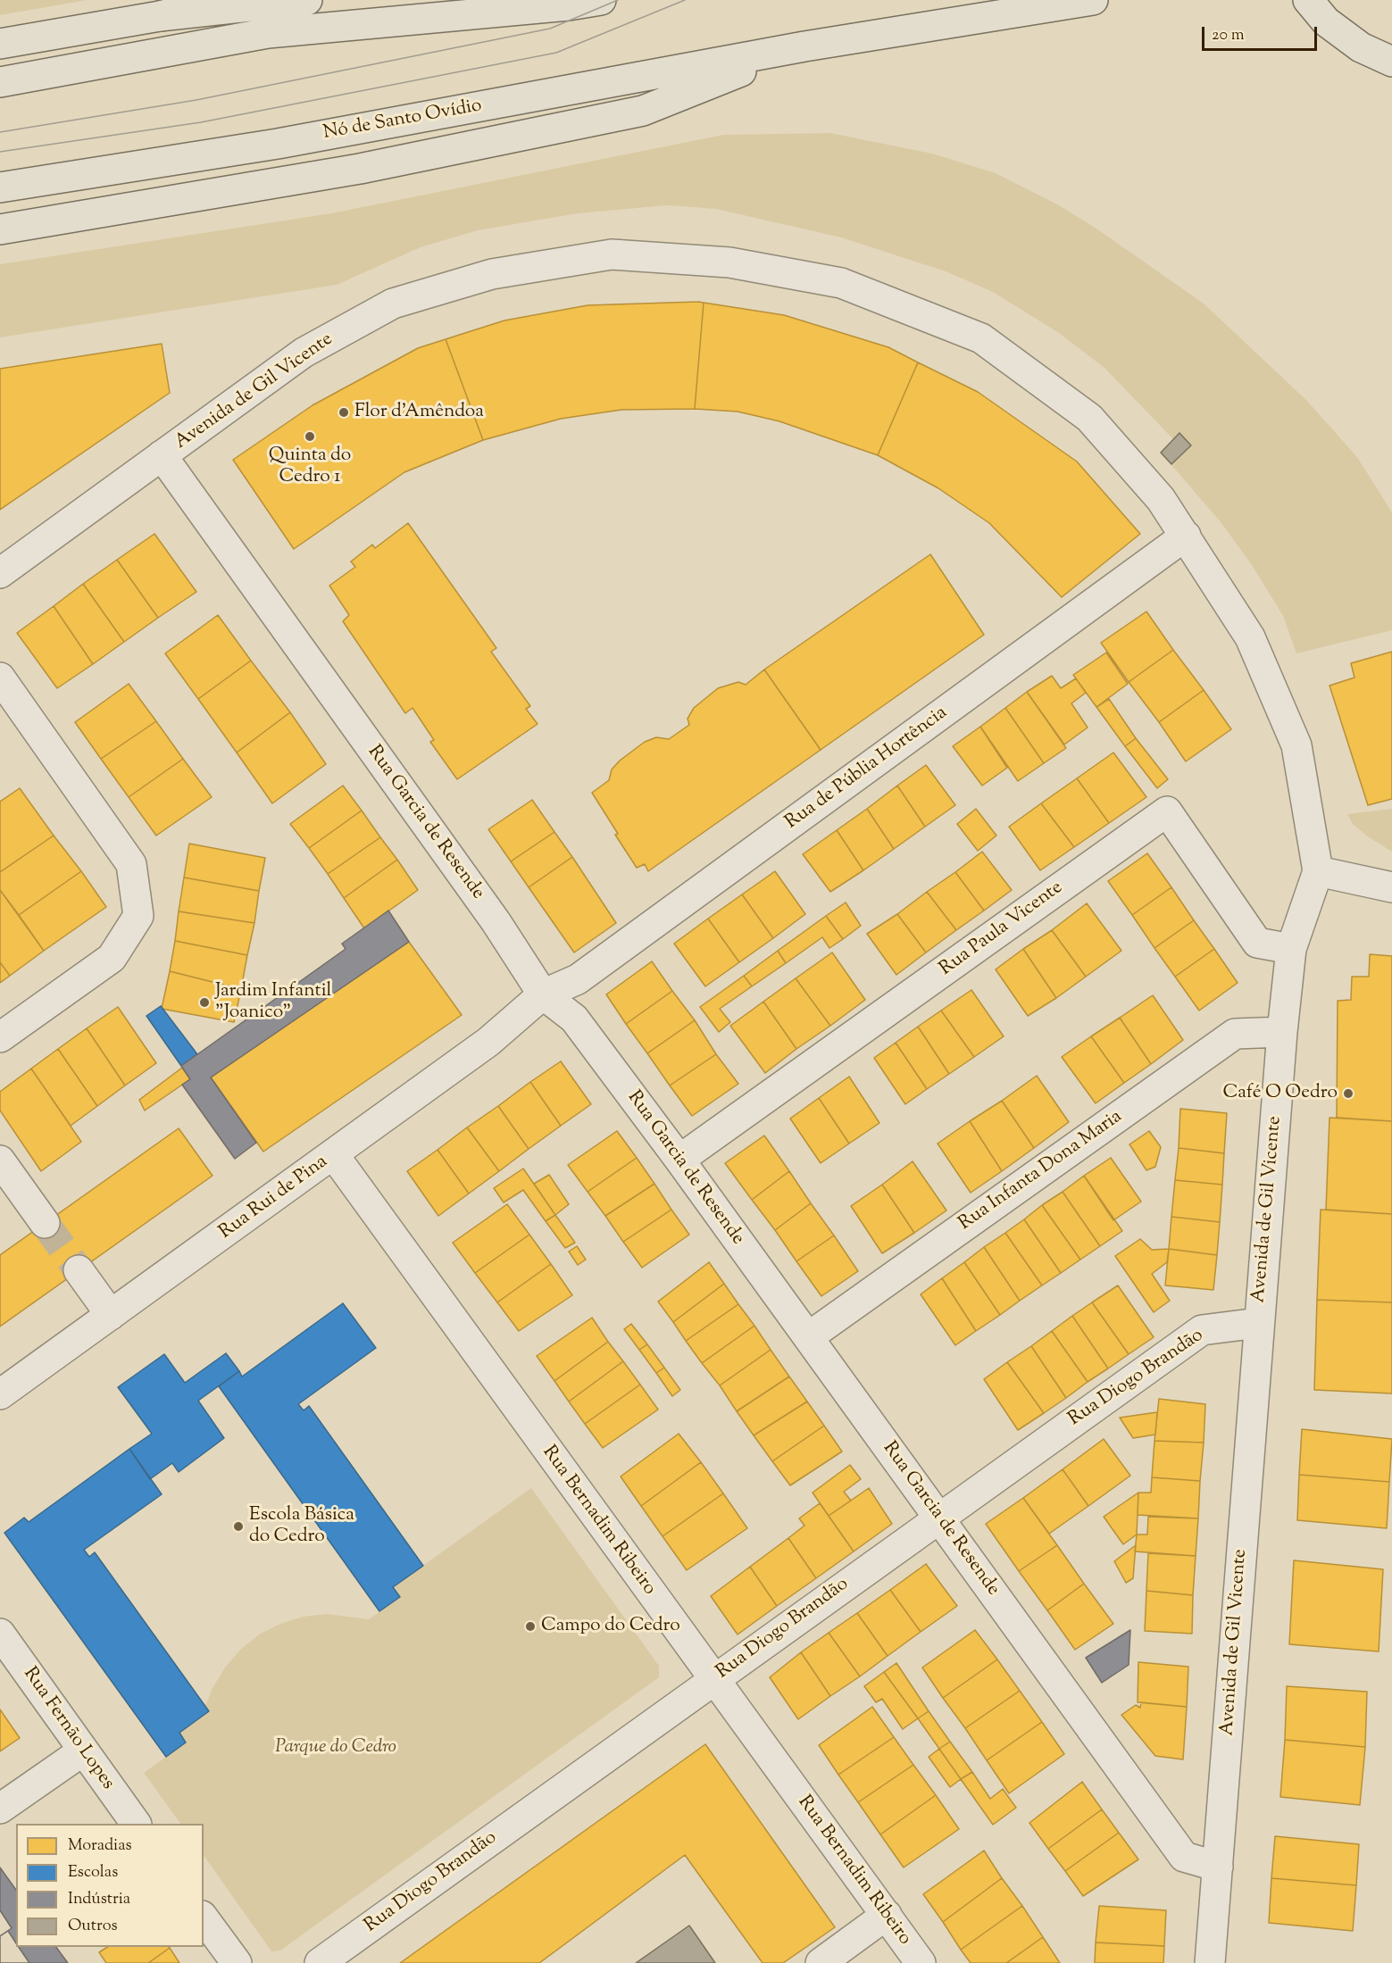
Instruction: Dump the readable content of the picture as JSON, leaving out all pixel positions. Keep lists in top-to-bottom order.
{
  "streets": {
    "main road": ["Nó de Santo Ovídio"],
    "street": [
      "Avenida de Gil Vicente",
      "Rua de Públia Hortência",
      "Rua Garcia de Resende",
      "Rua Paula Vicente",
      "Rua Infanta Dona Maria",
      "Rua Rui de Pina",
      "Rua Diogo Brandão",
      "Rua Bernadim Ribeiro",
      "Rua Fernão Lopes"
    ]
  },
  "crossings": [
    ["Avenida de Gil Vicente", "Rua de Públia Hortência"],
    ["Avenida de Gil Vicente", "Rua Garcia de Resende"],
    ["Avenida de Gil Vicente", "Rua Paula Vicente"],
    ["Avenida de Gil Vicente", "Rua Infanta Dona Maria"],
    ["Avenida de Gil Vicente", "Rua Diogo Brandão"],
    ["Rua de Públia Hortência", "Rua Garcia de Resende"],
    ["Rua de Públia Hortência", "Rua Rui de Pina"],
    ["Rua Garcia de Resende", "Rua Paula Vicente"],
    ["Rua Garcia de Resende", "Rua Infanta Dona Maria"],
    ["Rua Garcia de Resende", "Rua Rui de Pina"],
    ["Rua Garcia de Resende", "Rua Diogo Brandão"],
    ["Rua Rui de Pina", "Rua Bernadim Ribeiro"],
    ["Rua Diogo Brandão", "Rua Bernadim Ribeiro"]
  ],
  "parks": ["Parque do Cedro"],
  "places": [
    "Flor d'Amêndoa",
    "Quinta do Cedro 1",
    "Jardim Infantil \"Joanico\"",
    "Café O Oedro",
    "Escola Básica do Cedro",
    "Campo do Cedro"
  ],
  "legend": [
    "Moradias",
    "Escolas",
    "Indústria",
    "Outros"
  ],
  "scale_bar": "20 m"
}
